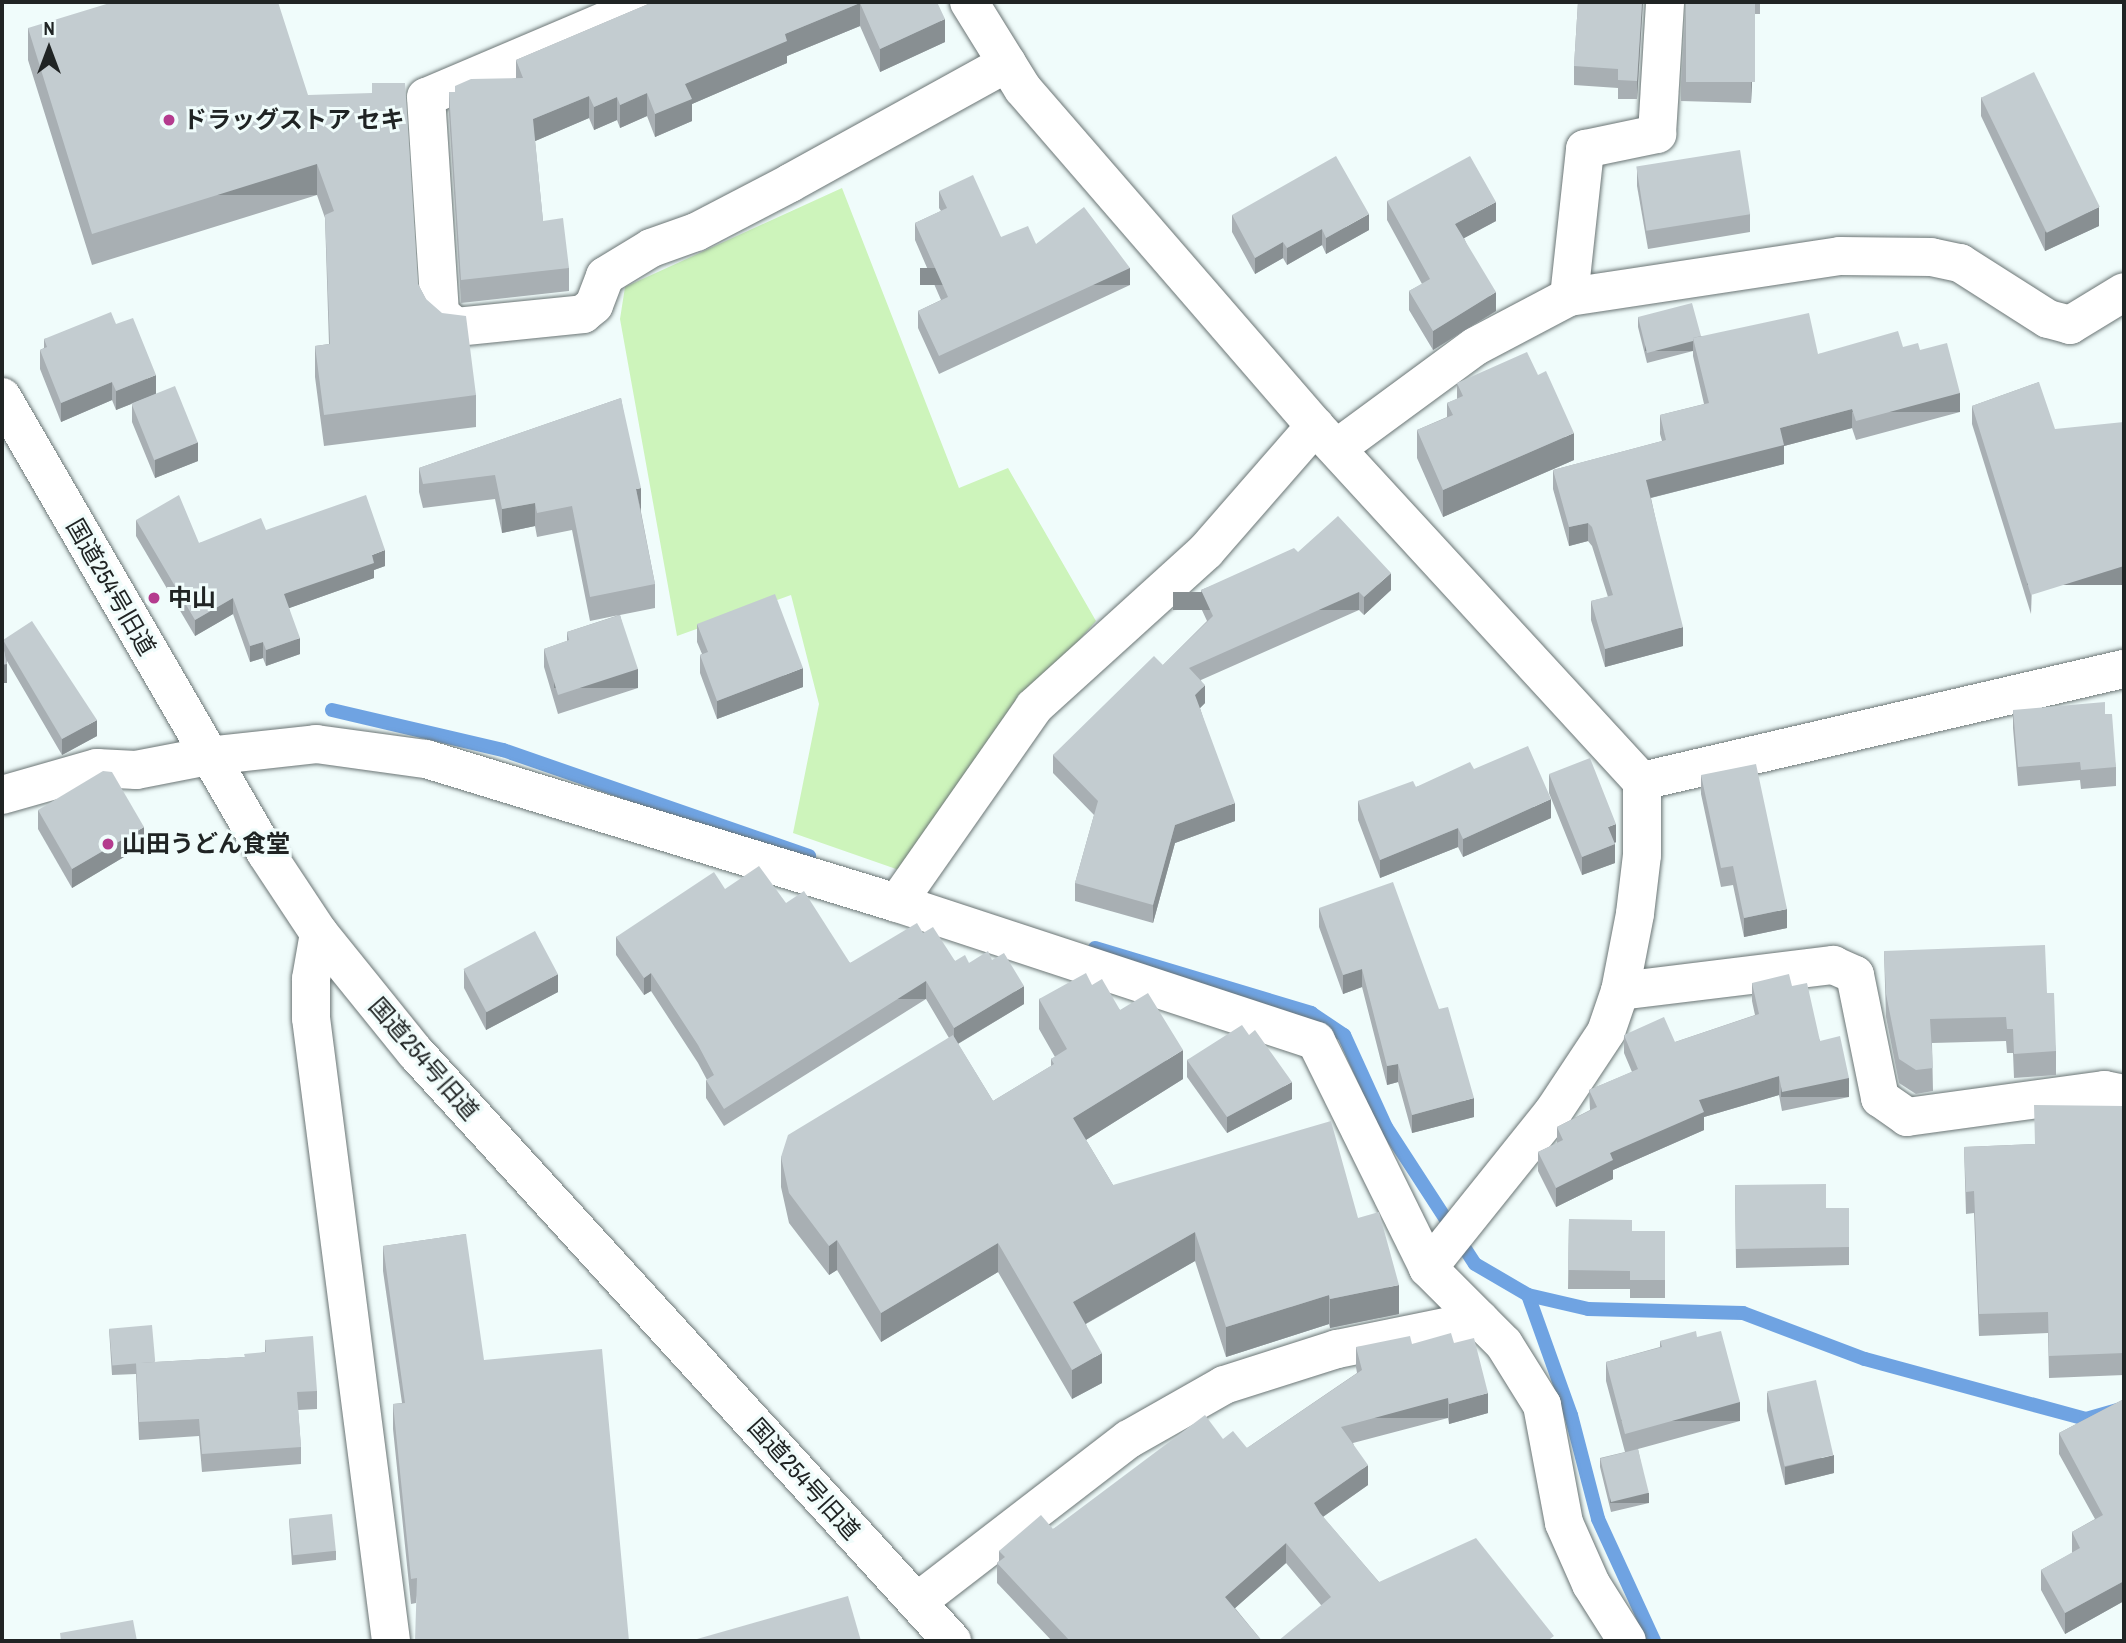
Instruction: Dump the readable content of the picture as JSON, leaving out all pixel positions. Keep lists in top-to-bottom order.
{
  "streets": {
    "street": ["国道254号旧道"]
  },
  "places": ["ドラッグストア セキ", "中山", "山田うどん食堂"],
  "north": "top"
}
